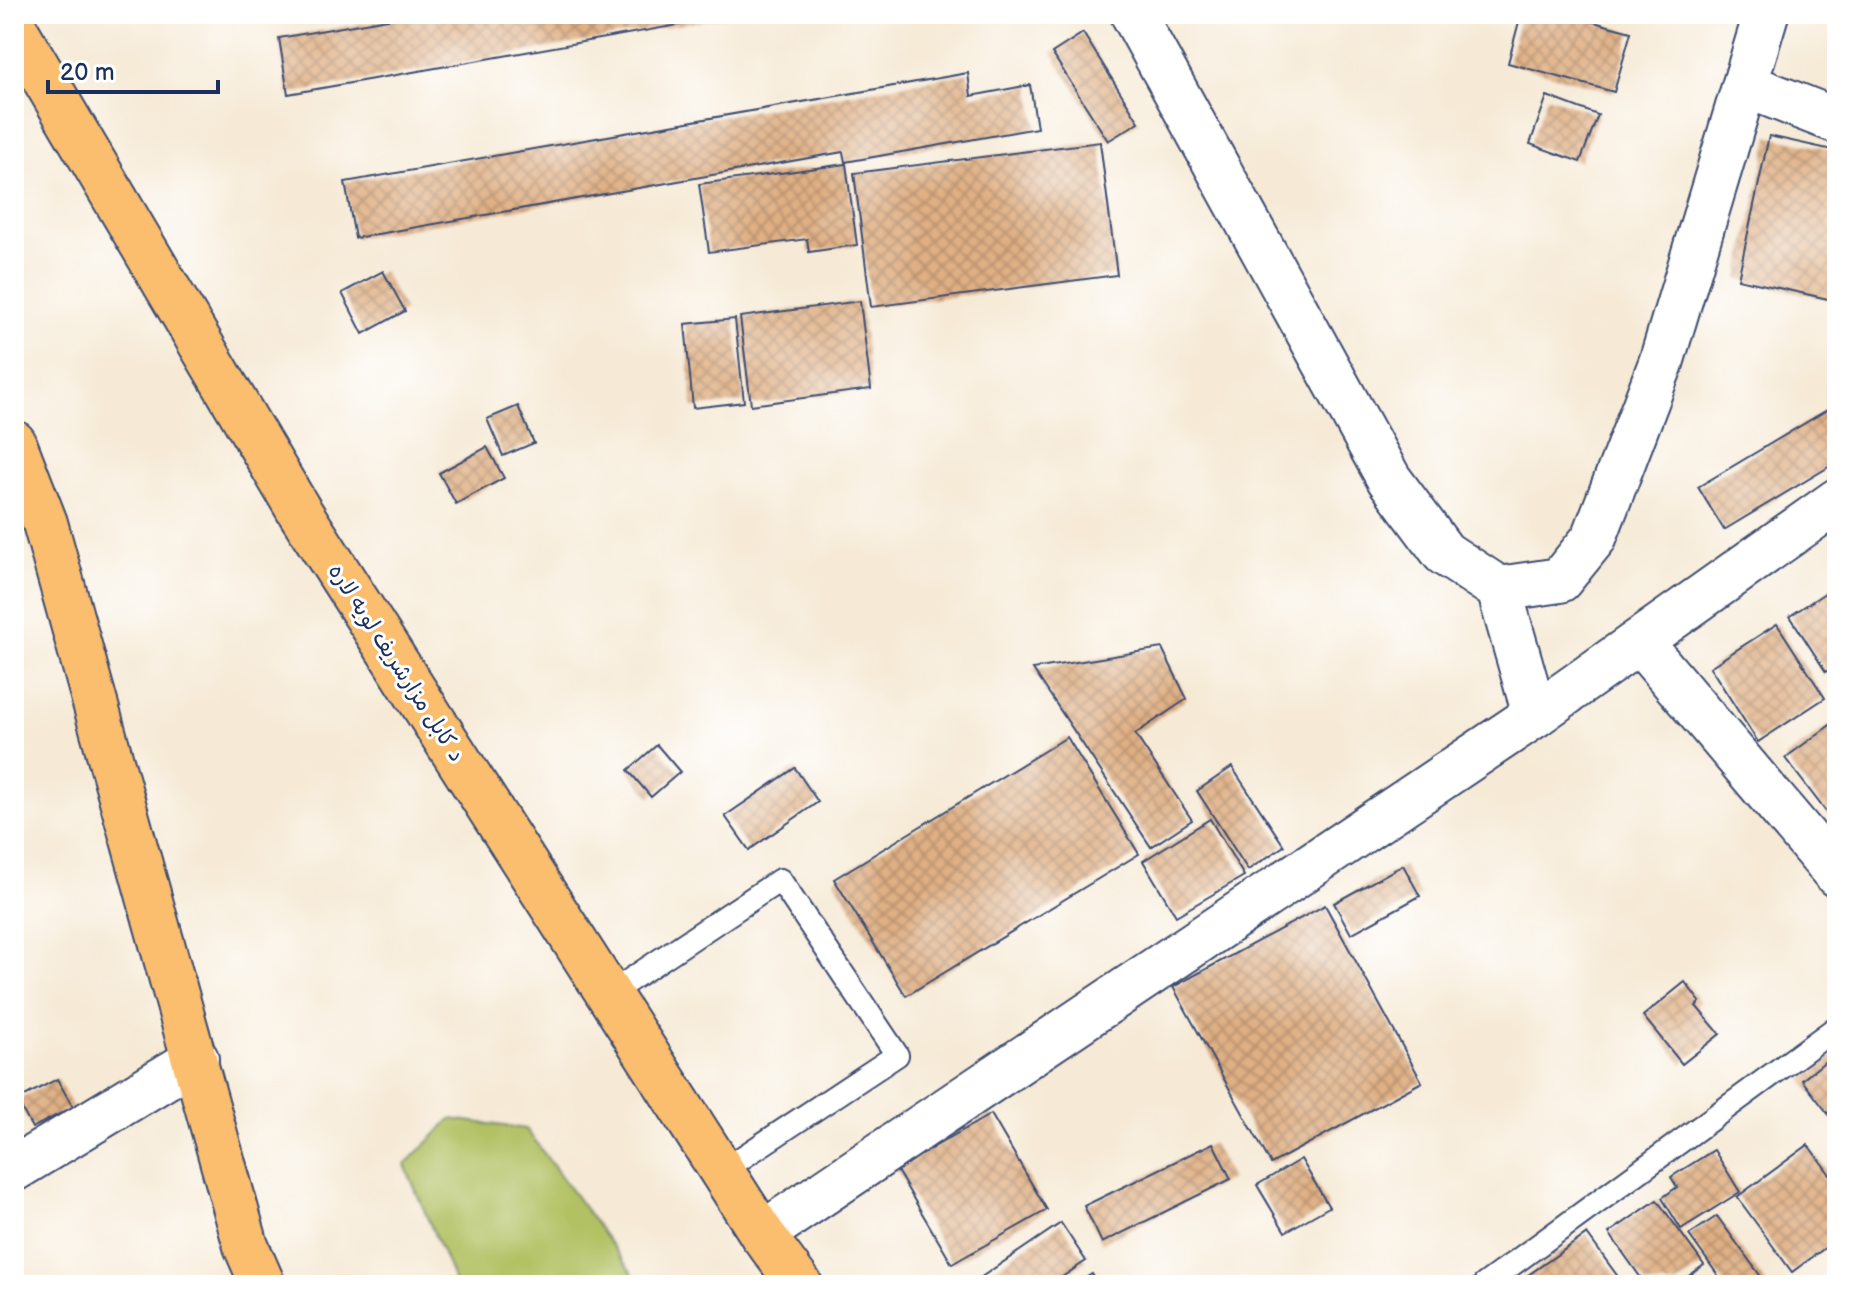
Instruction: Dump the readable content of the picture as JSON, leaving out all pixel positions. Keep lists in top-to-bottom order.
{
  "streets": {
    "highway": ["د کابل مزارشریف لویه لاره"]
  },
  "scale_bar": "20 m"
}
